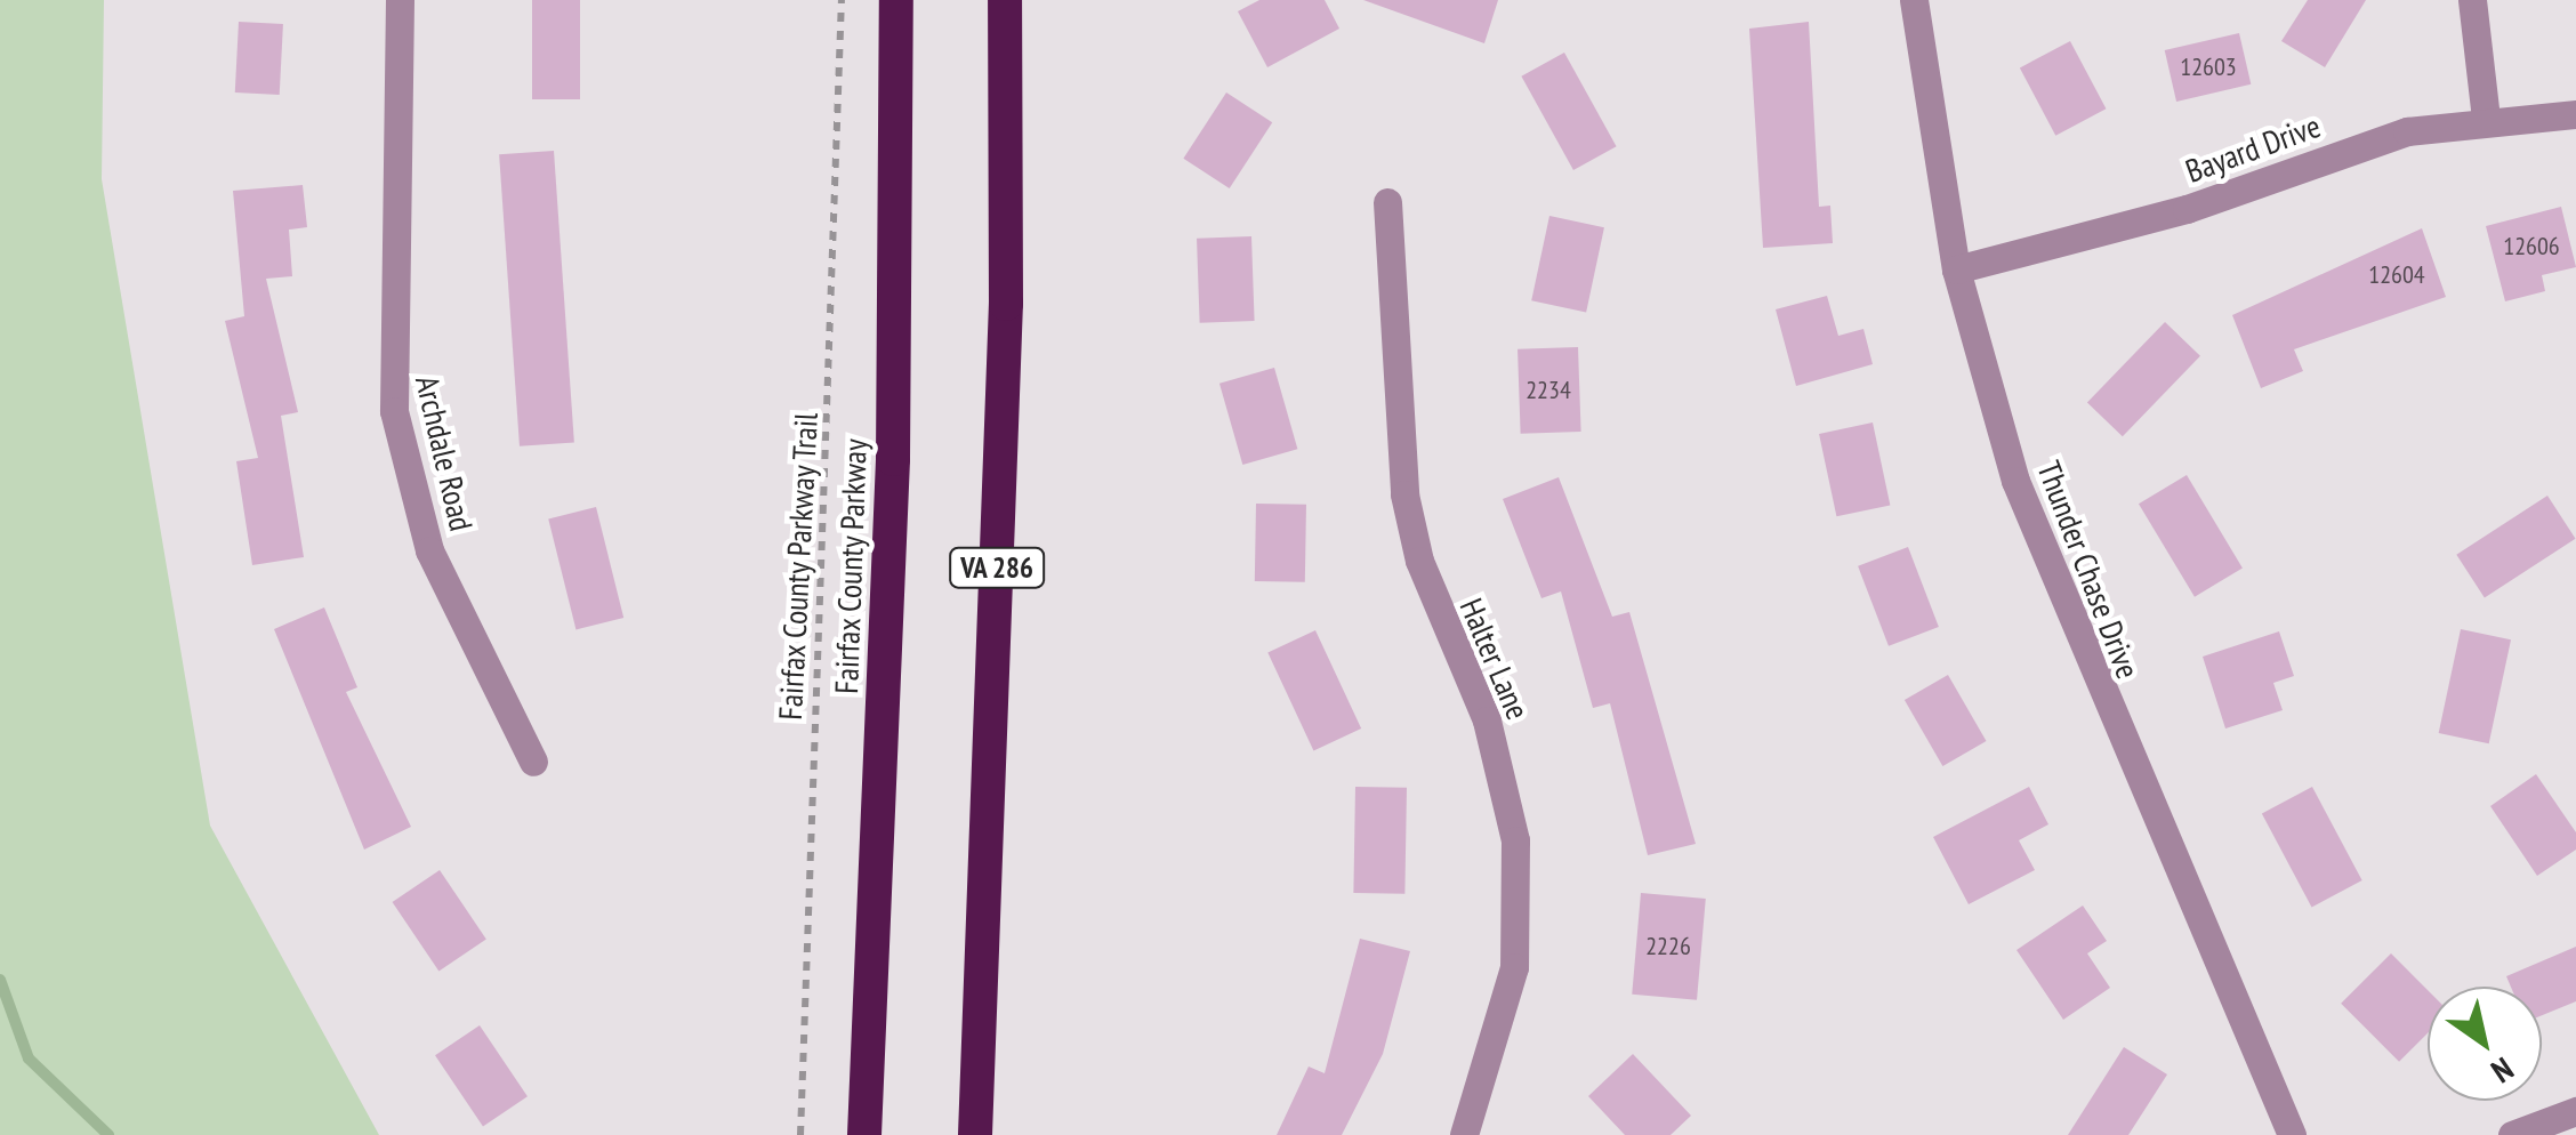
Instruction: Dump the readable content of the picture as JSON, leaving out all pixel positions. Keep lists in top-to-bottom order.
{
  "streets": {
    "highway": ["Fairfax County Parkway", "VA 286"],
    "street": [
      "Bayard Drive",
      "Archdale Road",
      "Thunder Chase Drive",
      "Halter Lane"
    ],
    "path": ["Fairfax County Parkway Trail"]
  },
  "crossings": [
    ["Bayard Drive", "Thunder Chase Drive"]
  ],
  "house_numbers": [
    "12603",
    "12606",
    "12604",
    "2234",
    "2226"
  ],
  "north": "bottom right"
}
